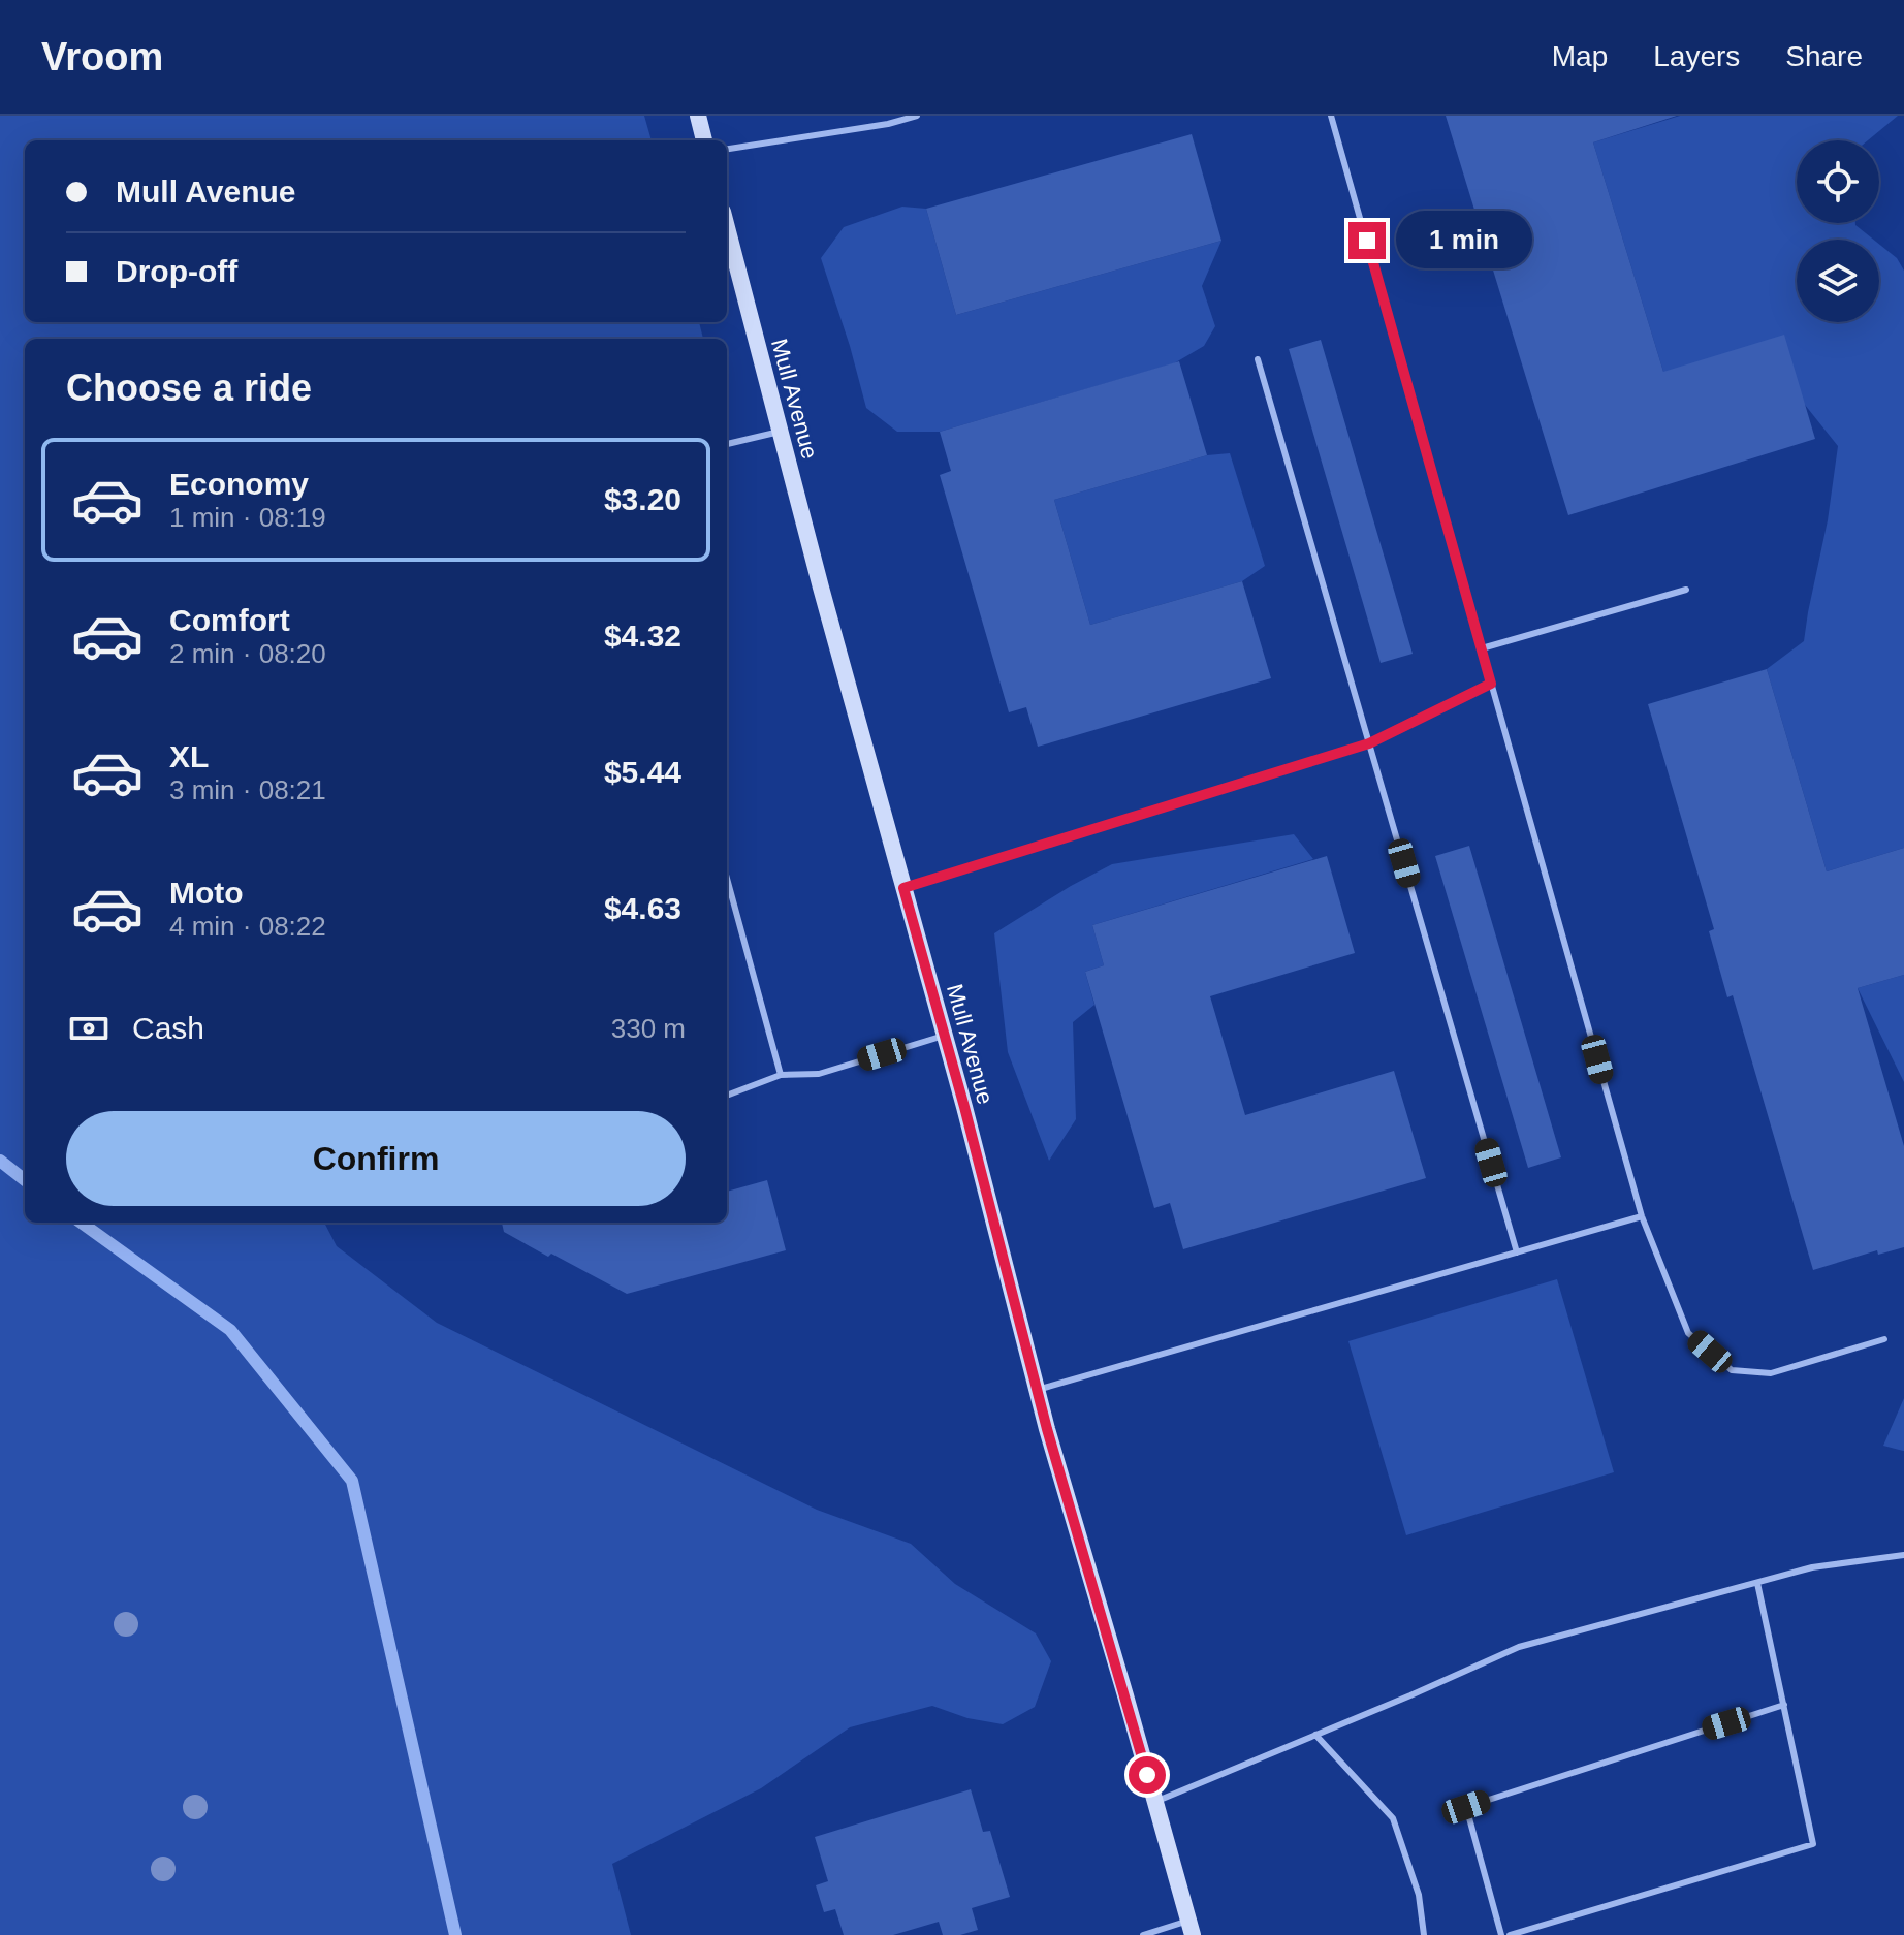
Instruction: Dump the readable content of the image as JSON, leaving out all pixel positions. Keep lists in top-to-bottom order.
{
  "streets": {
    "street": ["Mull Avenue"]
  },
  "page": {
    "header": "Vroom",
    "nav": ["Map", "Layers", "Share"],
    "banner": ["Mull Avenue", "Drop-off"],
    "bubble": "1 min",
    "heading": "Choose a ride",
    "list": [
      {
        "name": "Economy",
        "note": "1 min · 08:19",
        "value": "$3.20"
      },
      {
        "name": "Comfort",
        "note": "2 min · 08:20",
        "value": "$4.32"
      },
      {
        "name": "XL",
        "note": "3 min · 08:21",
        "value": "$5.44"
      },
      {
        "name": "Moto",
        "note": "4 min · 08:22",
        "value": "$4.63"
      }
    ],
    "pay": ["Cash", "330 m"],
    "buttons": "Confirm"
  }
}
